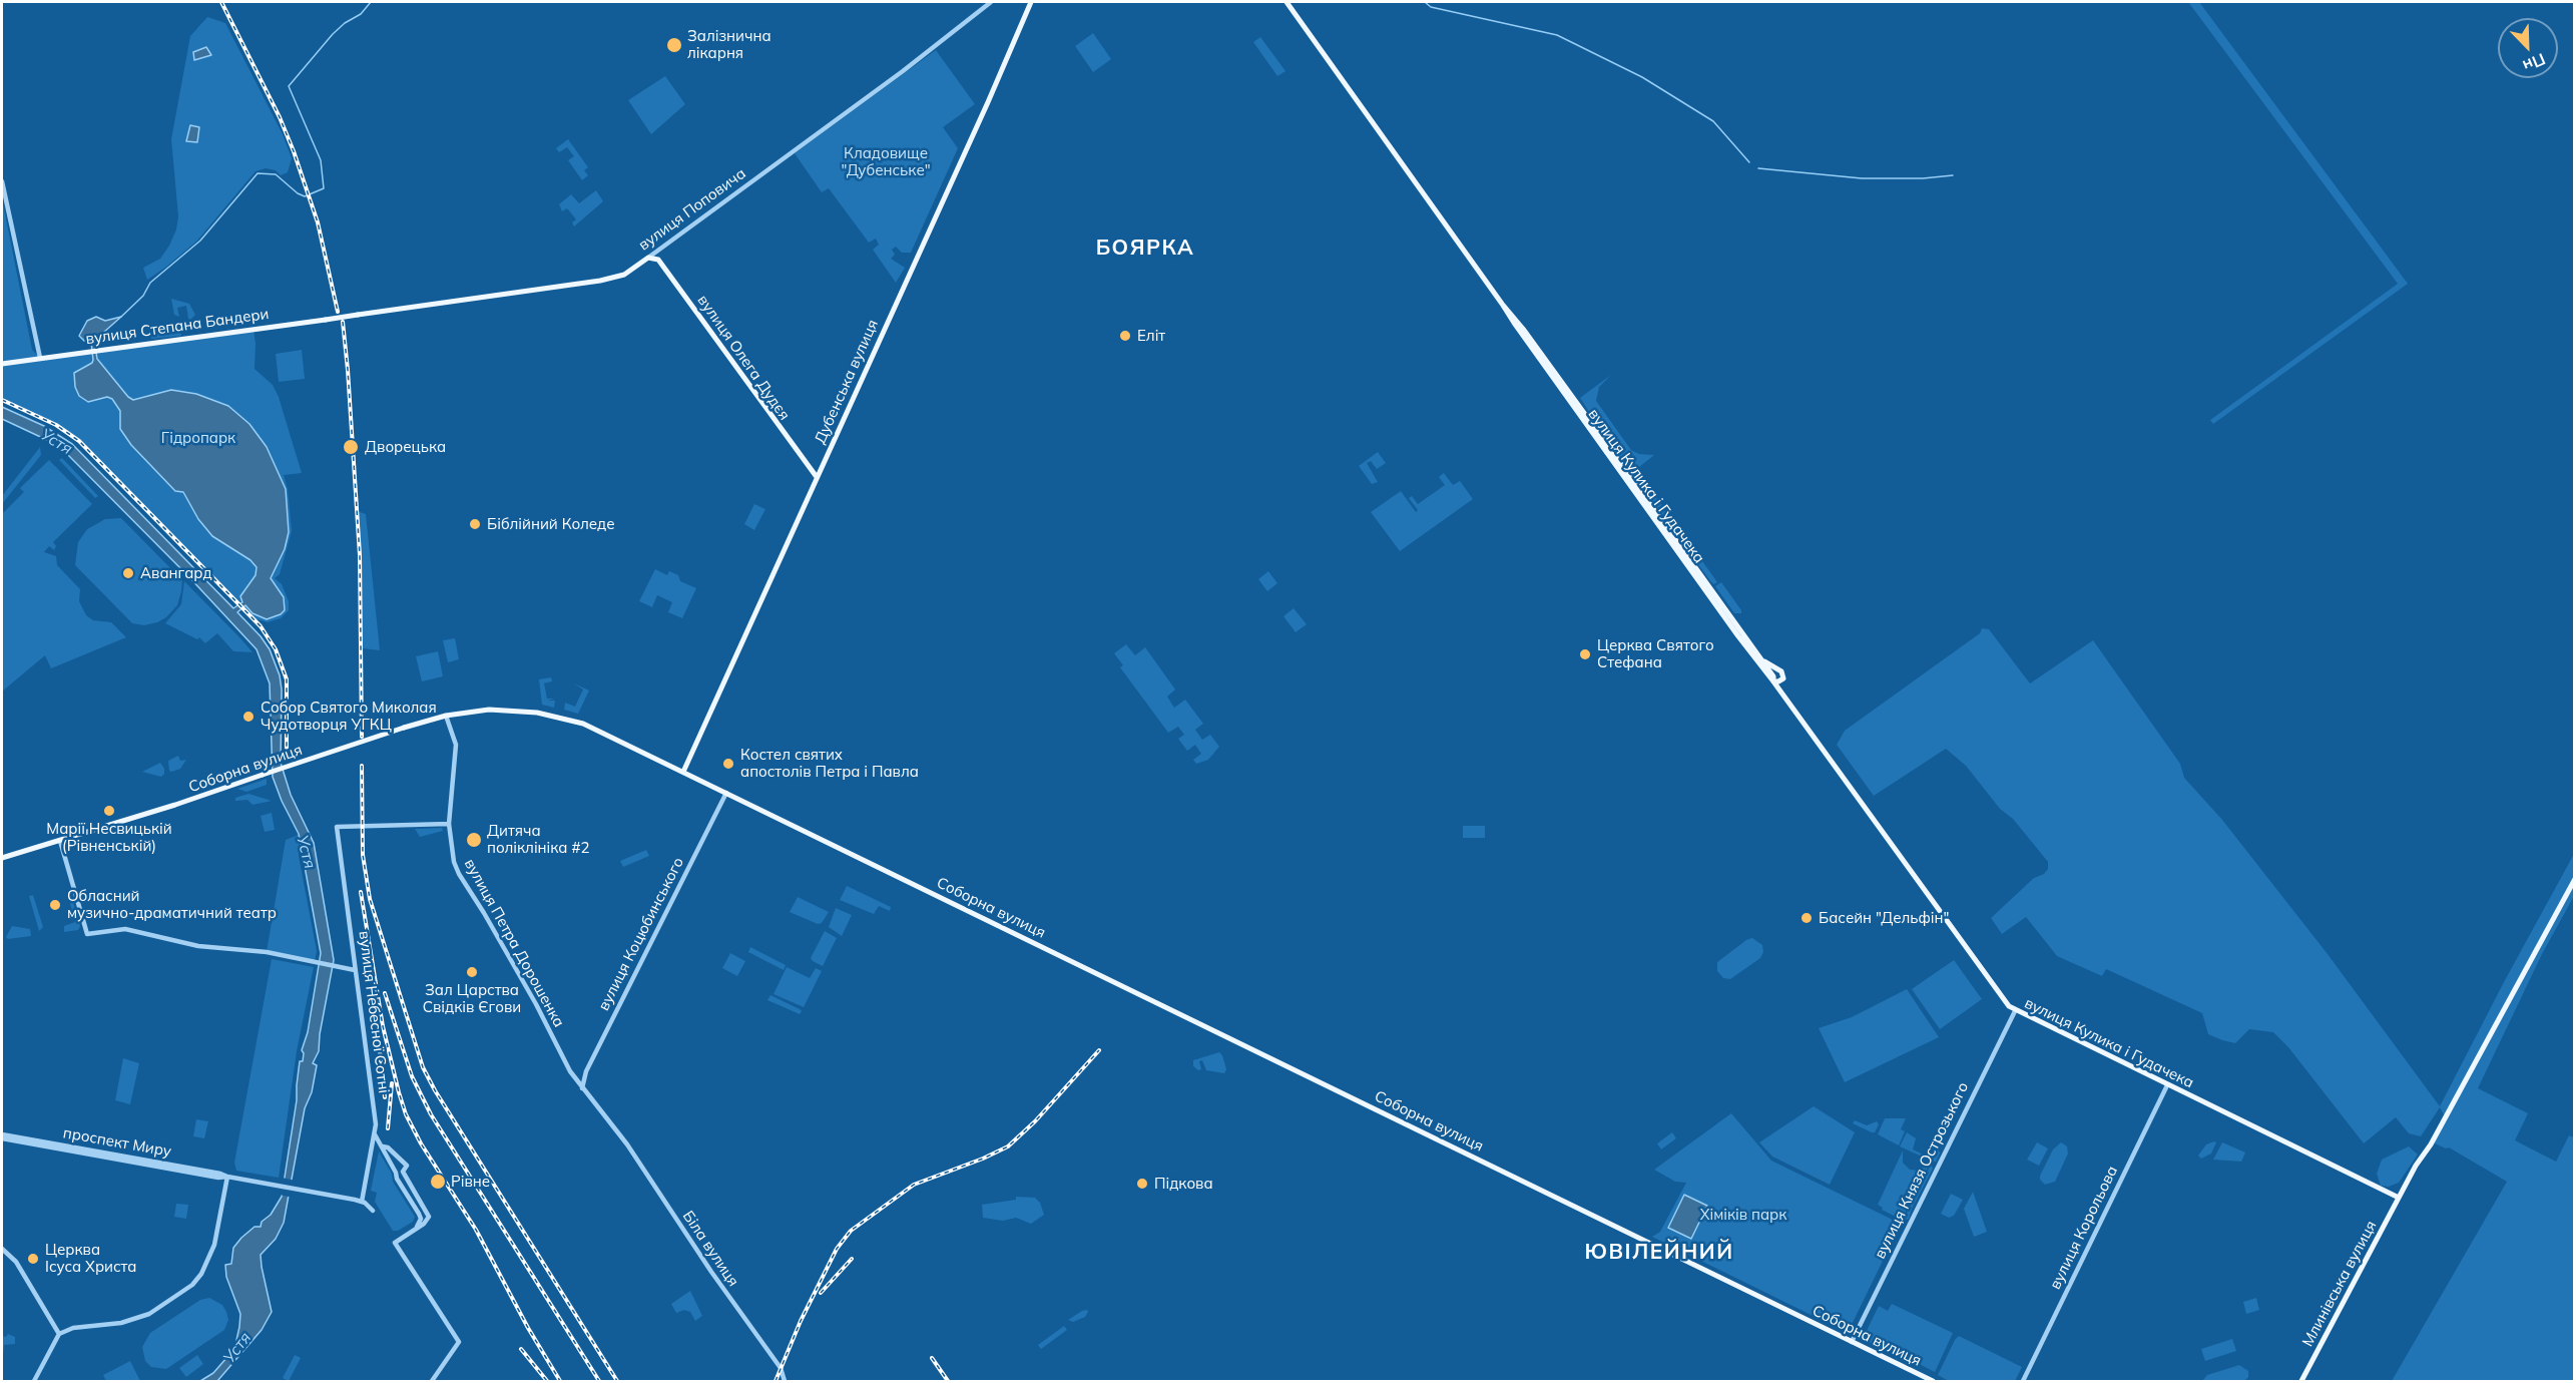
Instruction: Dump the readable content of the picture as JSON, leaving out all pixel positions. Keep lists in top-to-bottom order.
{
  "streets": {
    "main road": [
      "вулиця Поповича",
      "вулиця Степана Бандери",
      "вулиця Олега Дудєя",
      "Дубенська вулиця",
      "вулиця Кулика і Гудачека",
      "Соборна вулиця",
      "Млинівська вулиця"
    ],
    "street": [
      "вулиця Коцюбинського",
      "вулиця Петра Дорошенка",
      "вулиця Небесної Сотні",
      "проспект Миру",
      "вулиця Князя Острозького",
      "вулиця Корольова",
      "Біла вулиця"
    ]
  },
  "crossings": [
    ["вулиця Поповича", "вулиця Степана Бандери"],
    ["вулиця Поповича", "вулиця Олега Дудєя"],
    ["вулиця Олега Дудєя", "Дубенська вулиця"],
    ["Дубенська вулиця", "Соборна вулиця"],
    ["вулиця Кулика і Гудачека", "вулиця Князя Острозького"],
    ["вулиця Кулика і Гудачека", "вулиця Корольова"],
    ["вулиця Кулика і Гудачека", "Млинівська вулиця"],
    ["Соборна вулиця", "вулиця Коцюбинського"],
    ["Соборна вулиця", "вулиця Петра Дорошенка"],
    ["Соборна вулиця", "вулиця Князя Острозького"],
    ["вулиця Коцюбинського", "вулиця Петра Дорошенка"],
    ["вулиця Петра Дорошенка", "вулиця Небесної Сотні"],
    ["вулиця Петра Дорошенка", "Біла вулиця"],
    ["вулиця Небесної Сотні", "проспект Миру"]
  ],
  "districts": ["БОЯРКА", "ЮВІЛЕЙНИЙ"],
  "water": ["Устя"],
  "parks": ["Кладовище \"Дубенське\"", "Гідропарк", "Хіміків парк"],
  "places": [
    "Залізнична лікарня",
    "Еліт",
    "Дворецька",
    "Біблійний Коледе",
    "Авангард",
    "Церква Святого Стефана",
    "Собор Святого Миколая Чудотворця УГКЦ",
    "Костел святих апостолів Петра і Павла",
    "Марії Несвицькій (Рівненській)",
    "Дитяча поліклініка #2",
    "Обласний музично-драматичний театр",
    "Басейн \"Дельфін\"",
    "Зал Царства Свідків Єгови",
    "Рівне",
    "Підкова",
    "Церква Ісуса Христа"
  ],
  "north": "bottom right"
}
